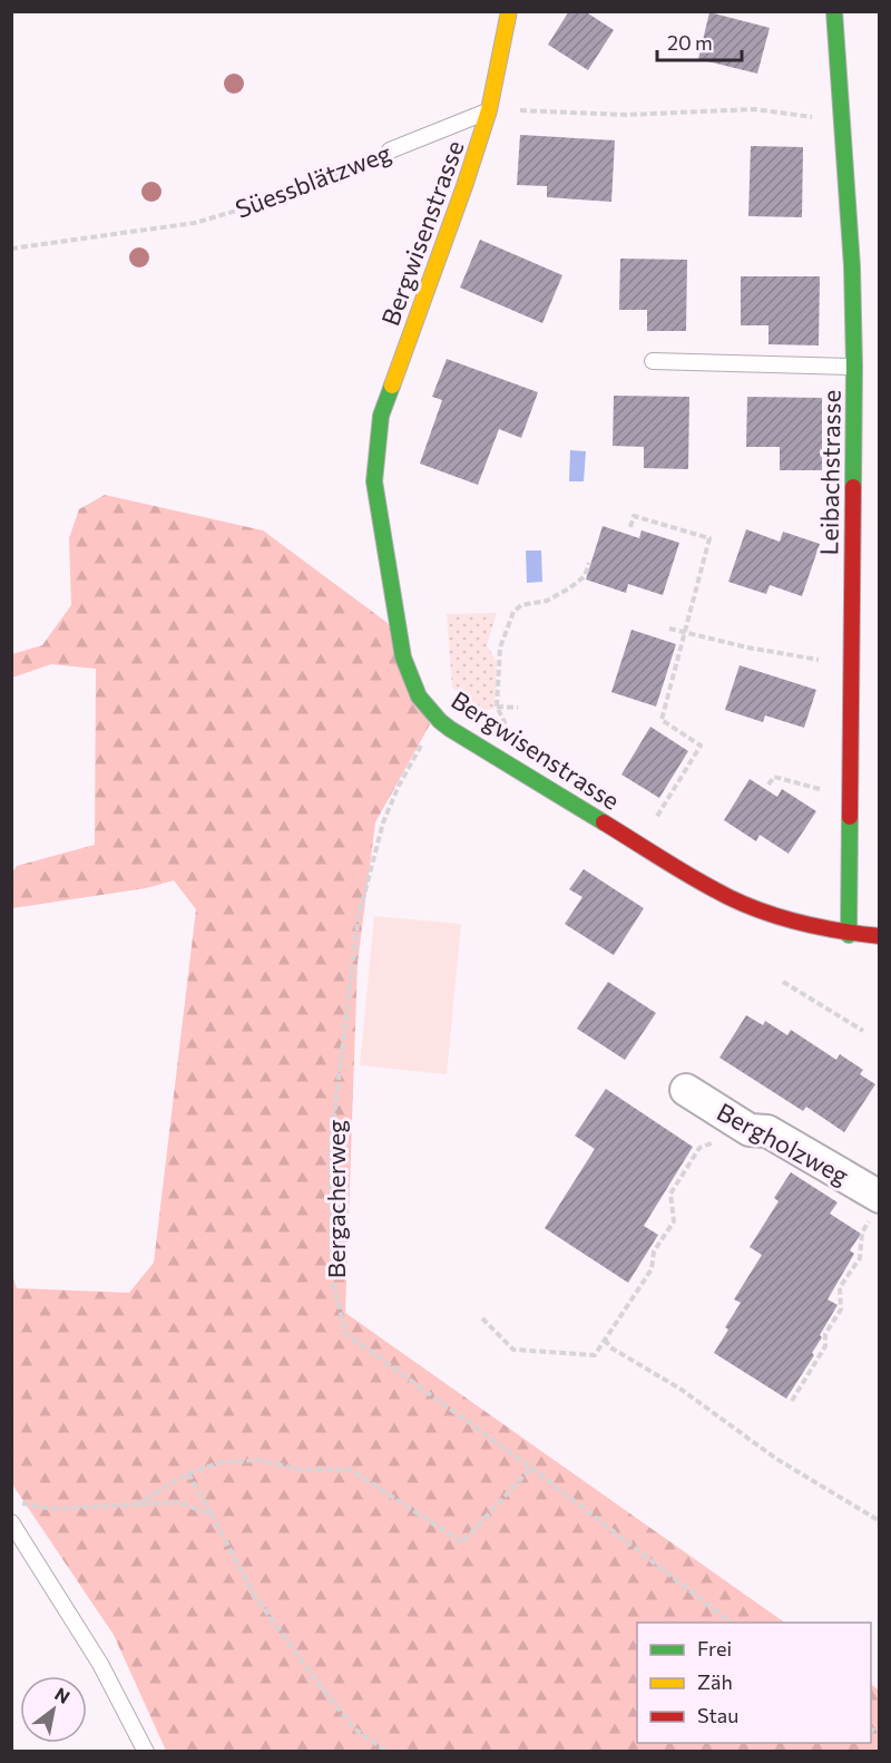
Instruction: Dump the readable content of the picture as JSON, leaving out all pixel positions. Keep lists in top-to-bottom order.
{
  "streets": {
    "street": ["Bergwisenstrasse", "Leibachstrasse", "Bergholzweg"],
    "lane": ["Süessblätzweg"],
    "path": ["Bergacherweg"]
  },
  "crossings": [
    ["Süessblätzweg", "Bergwisenstrasse"],
    ["Bergwisenstrasse", "Leibachstrasse"],
    ["Bergwisenstrasse", "Bergacherweg"]
  ],
  "legend": ["Frei", "Zäh", "Stau"],
  "scale_bar": "20 m",
  "north": "top right"
}
